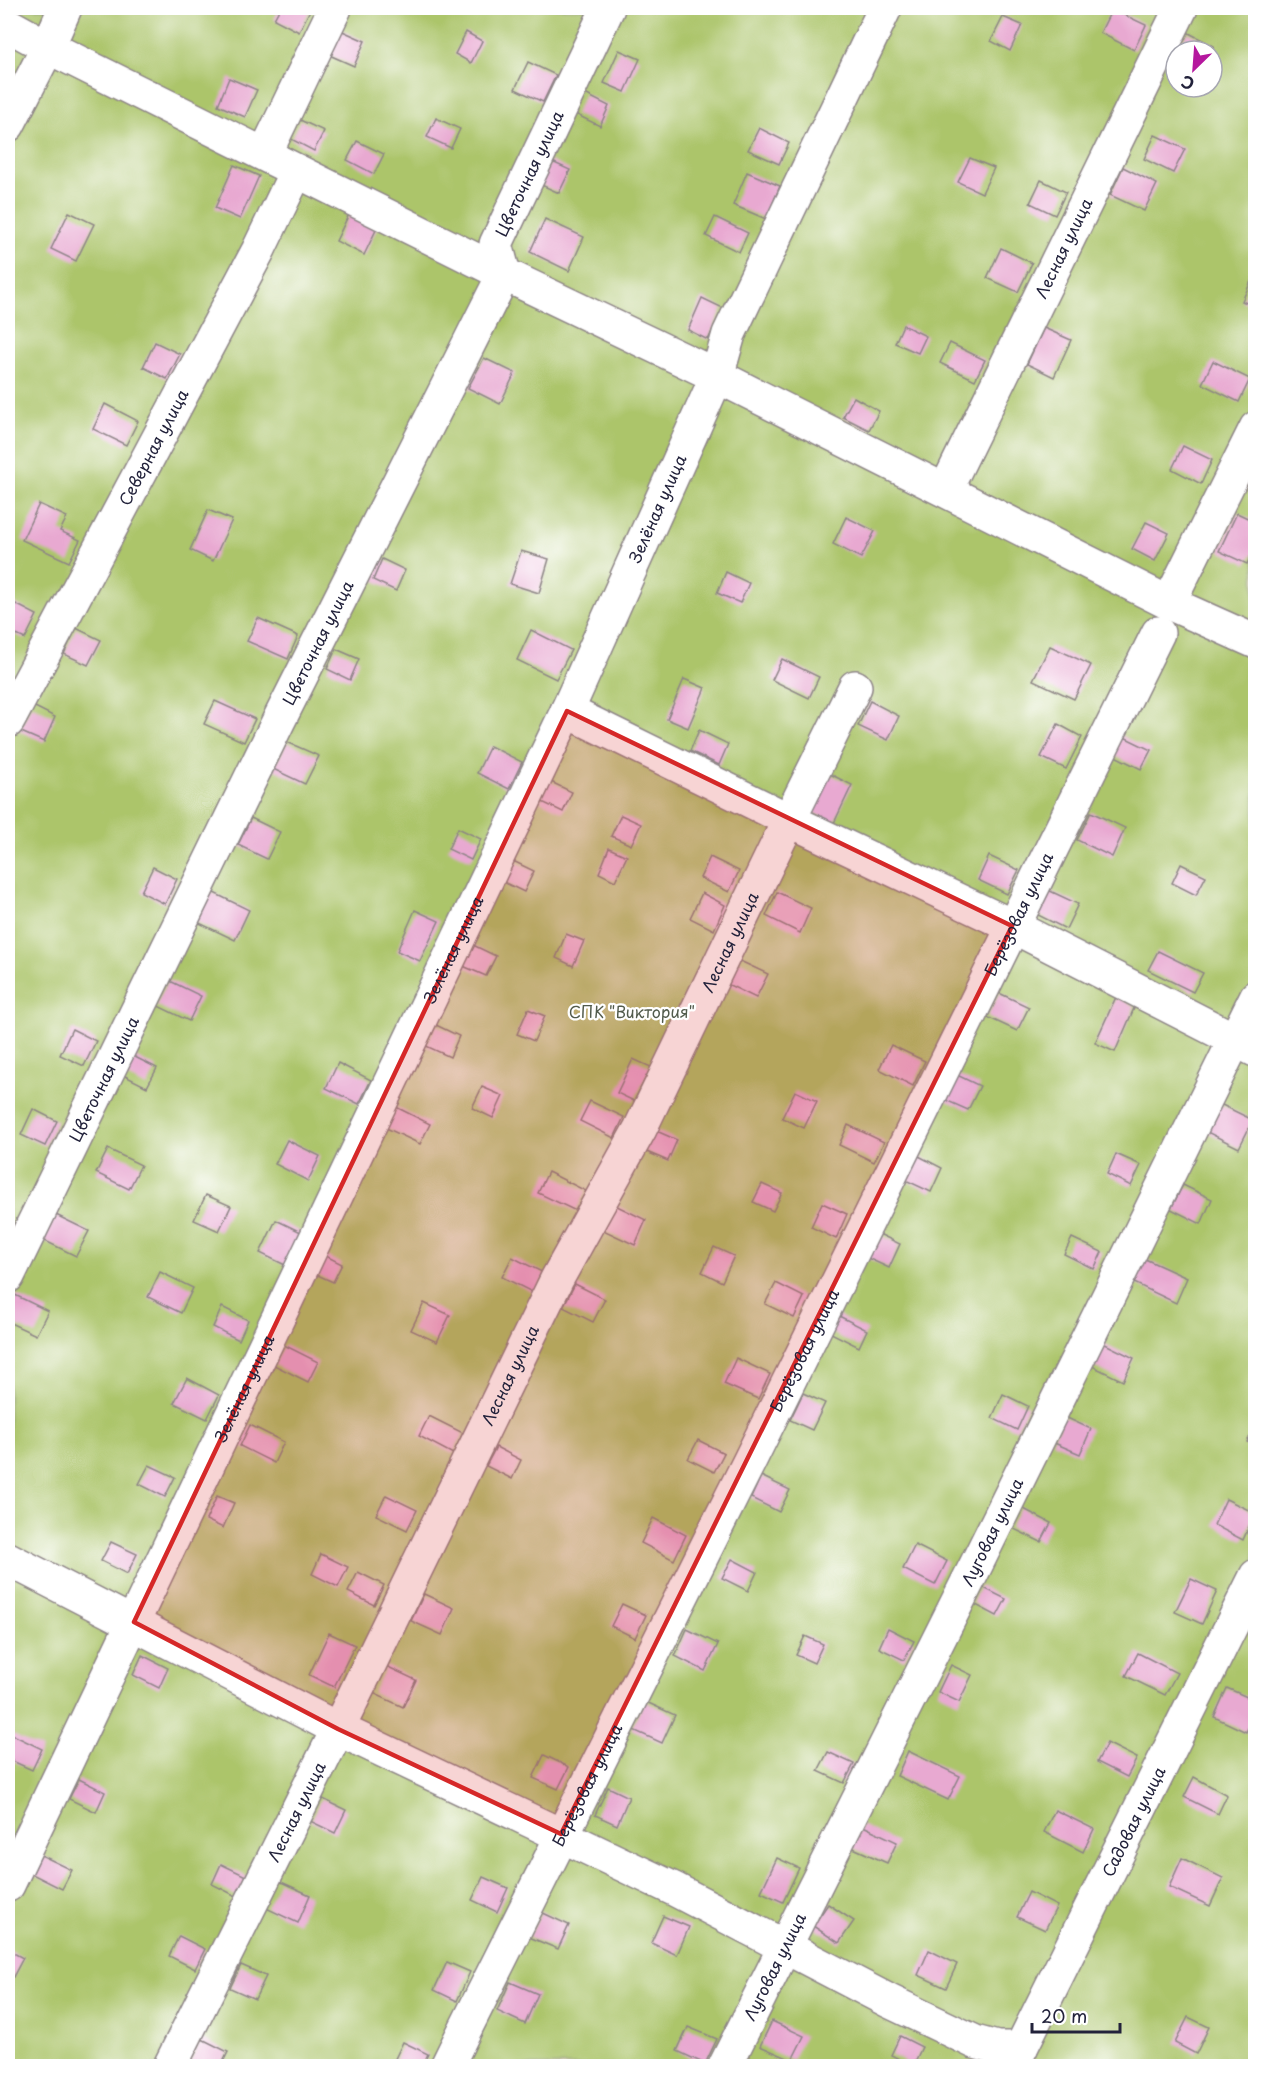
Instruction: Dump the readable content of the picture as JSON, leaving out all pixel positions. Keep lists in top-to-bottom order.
{
  "streets": {
    "street": [
      "Цветочная улица",
      "Лесная улица",
      "Северная улица",
      "Зелёная улица",
      "Берёзовая улица",
      "Луговая улица",
      "Садовая улица"
    ]
  },
  "parks": ["СПК \"Виктория\""],
  "scale_bar": "20 m",
  "north": "bottom left"
}
